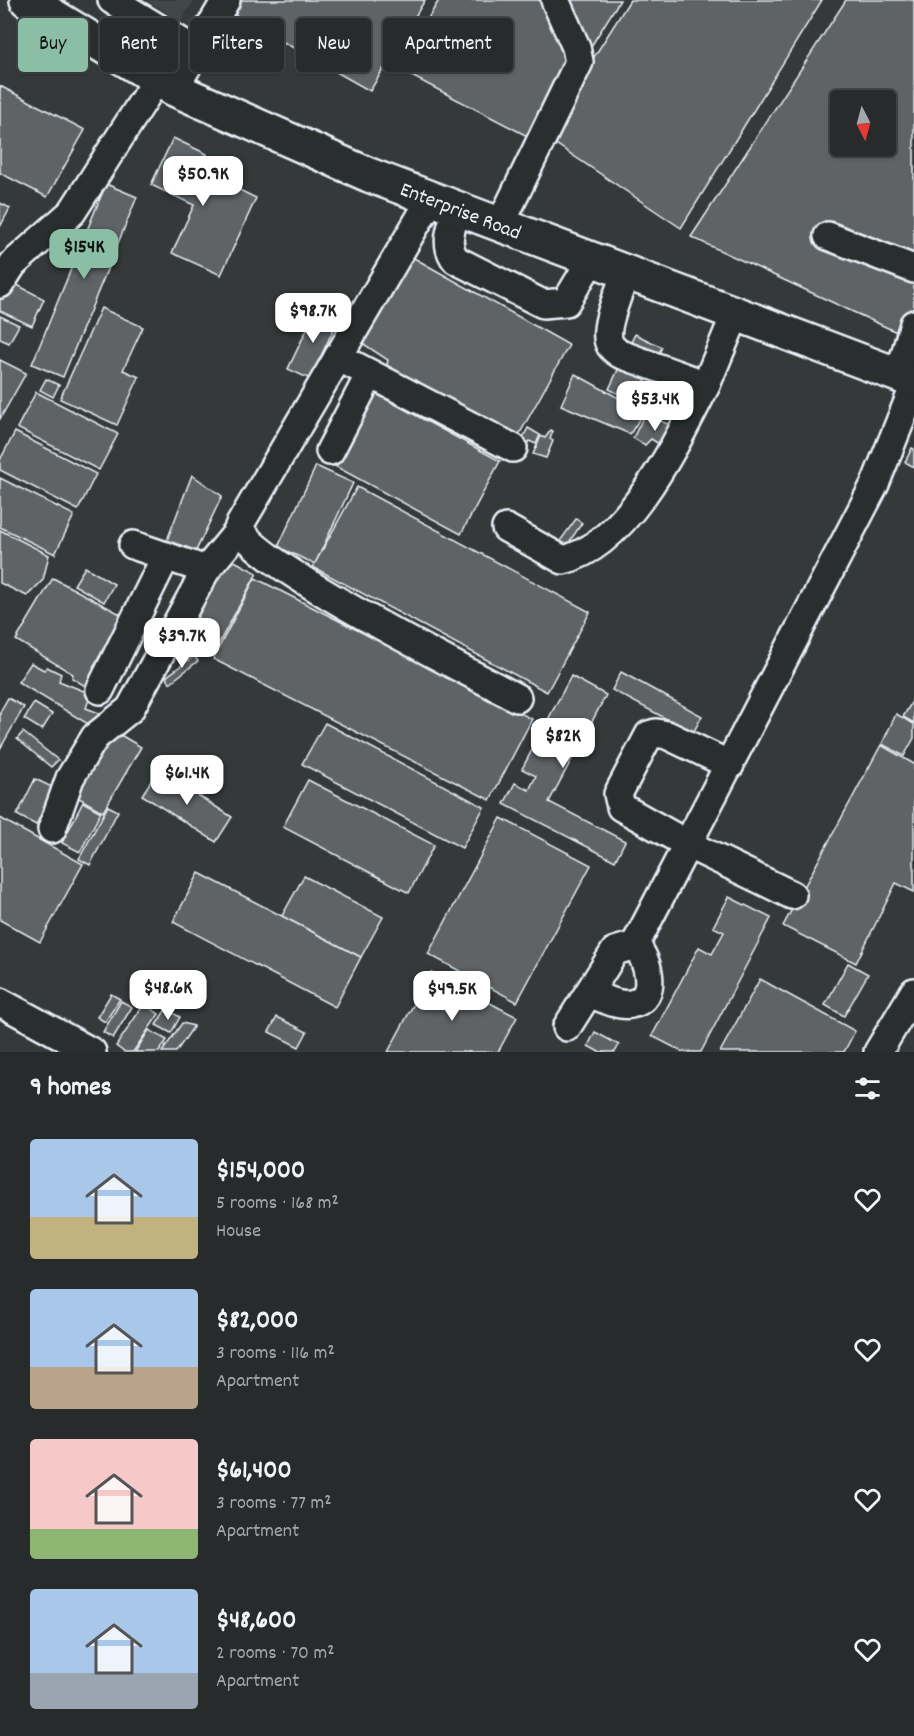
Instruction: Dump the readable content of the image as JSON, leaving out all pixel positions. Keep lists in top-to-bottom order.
{
  "streets": {
    "main road": ["Enterprise Road"]
  },
  "north": "bottom",
  "page": {
    "chip": [
      "Buy",
      "Rent",
      "Filters",
      "New",
      "Apartment"
    ],
    "price": [
      "$50.9K",
      "$154K",
      "$98.7K",
      "$53.4K",
      "$39.7K",
      "$82K",
      "$61.4K",
      "$48.6K",
      "$49.5K"
    ],
    "heading": "9 homes",
    "list": [
      {
        "name": "$154,000",
        "note": "5 rooms · 168 m² · House"
      },
      {
        "name": "$82,000",
        "note": "3 rooms · 116 m² · Apartment"
      },
      {
        "name": "$61,400",
        "note": "3 rooms · 77 m² · Apartment"
      },
      {
        "name": "$48,600",
        "note": "2 rooms · 70 m² · Apartment"
      }
    ]
  }
}
